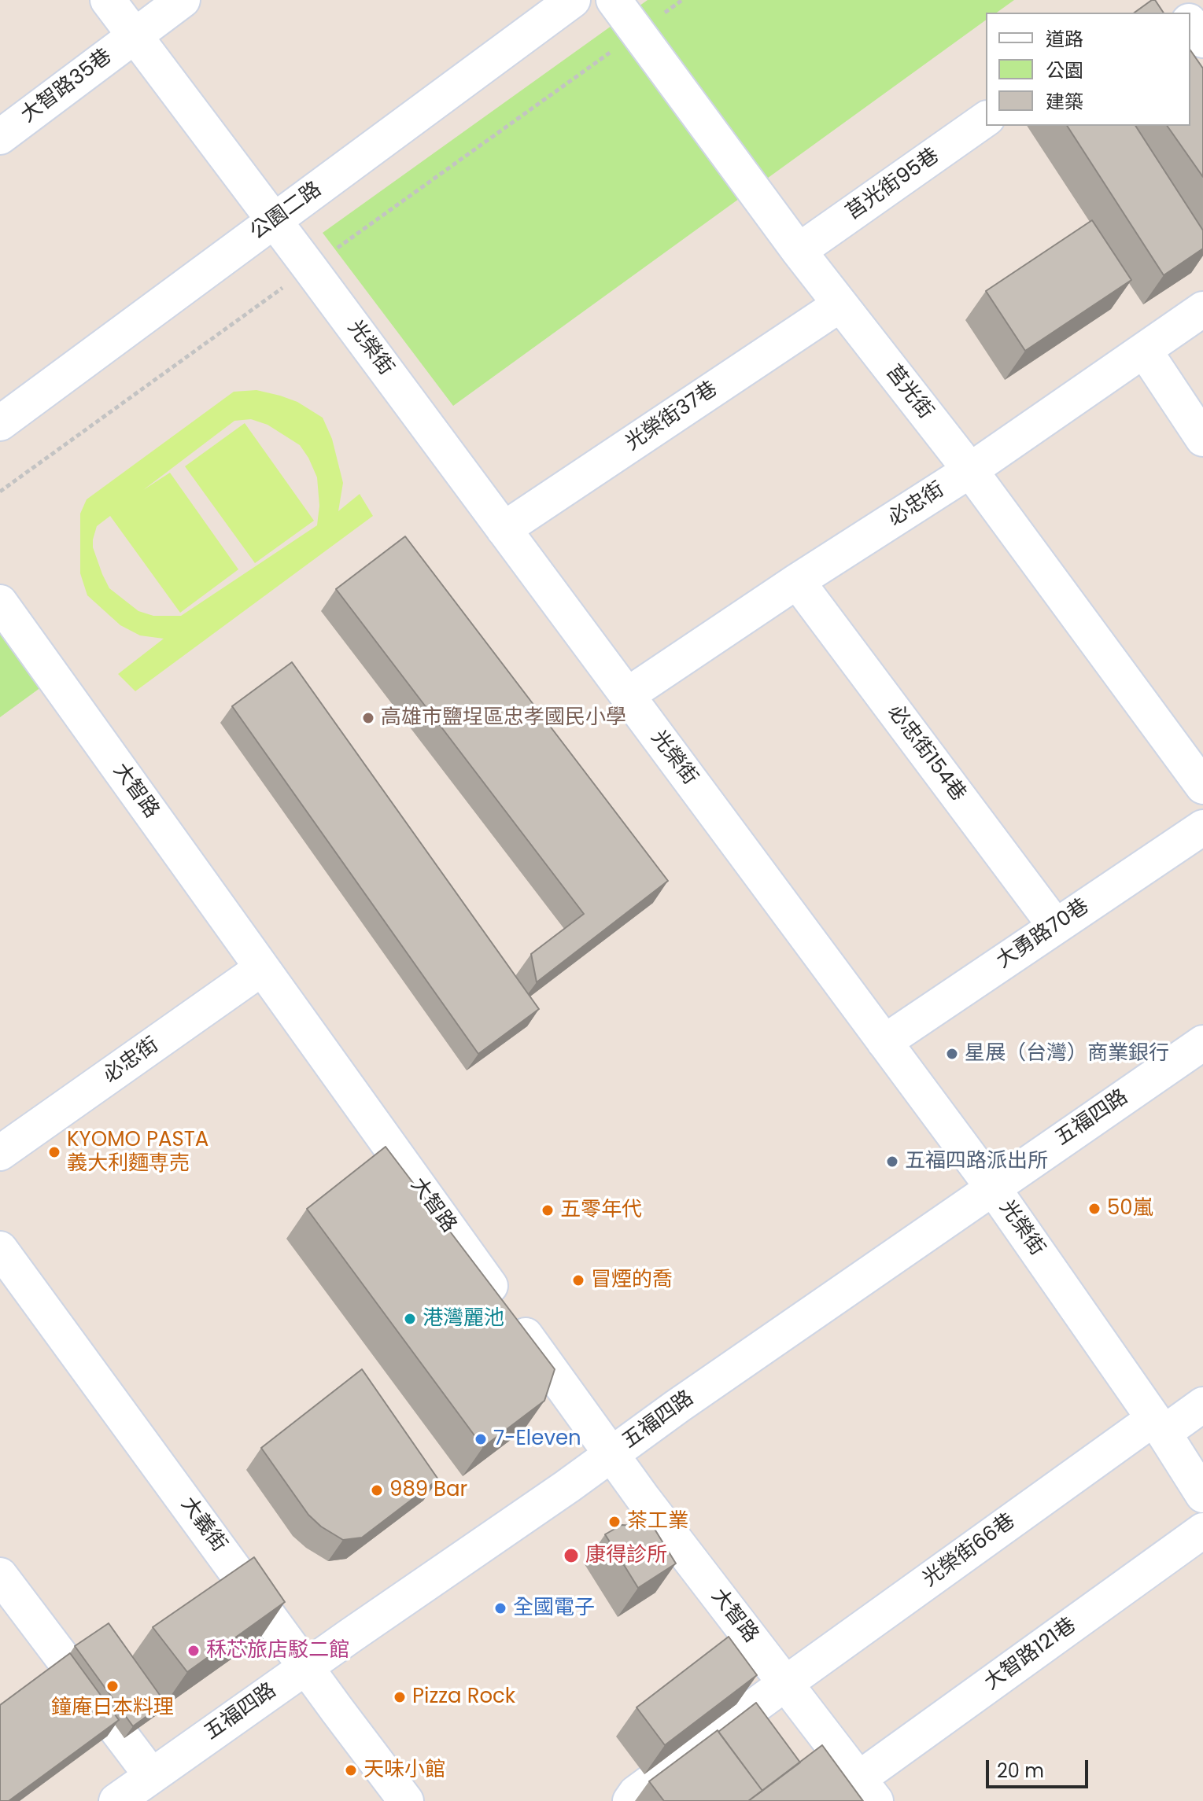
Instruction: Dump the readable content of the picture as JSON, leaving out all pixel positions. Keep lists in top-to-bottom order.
{
  "streets": {
    "street": [
      "大智路35巷",
      "莒光街95巷",
      "公園二路",
      "光榮街",
      "莒光街",
      "光榮街37巷",
      "必忠街",
      "必忠街154巷",
      "大智路",
      "大勇路70巷",
      "五福四路",
      "大義街",
      "光榮街66巷",
      "大智路121巷"
    ]
  },
  "crossings": [
    ["大智路35巷", "光榮街"],
    ["莒光街95巷", "莒光街"],
    ["公園二路", "光榮街"],
    ["光榮街", "光榮街37巷"],
    ["光榮街", "必忠街"],
    ["光榮街", "大勇路70巷"],
    ["光榮街", "五福四路"],
    ["光榮街", "光榮街66巷"],
    ["莒光街", "光榮街37巷"],
    ["莒光街", "必忠街"],
    ["必忠街", "必忠街154巷"],
    ["必忠街", "大智路"],
    ["必忠街154巷", "大勇路70巷"],
    ["大智路", "五福四路"],
    ["大智路", "光榮街66巷"],
    ["大智路", "大智路121巷"],
    ["五福四路", "大義街"]
  ],
  "places": [
    "高雄市鹽埕區忠孝國民小學",
    "星展（台灣）商業銀行",
    "KYOMO PASTA 義大利麵専売",
    "五福四路派出所",
    "50嵐",
    "五零年代",
    "冒煙的喬",
    "港灣麗池",
    "7-Eleven",
    "989 Bar",
    "茶工業",
    "康得診所",
    "全國電子",
    "秝芯旅店駁二館",
    "鐘庵日本料理",
    "Pizza Rock",
    "天味小館"
  ],
  "legend": ["道路", "公園", "建築"],
  "scale_bar": "20 m"
}
